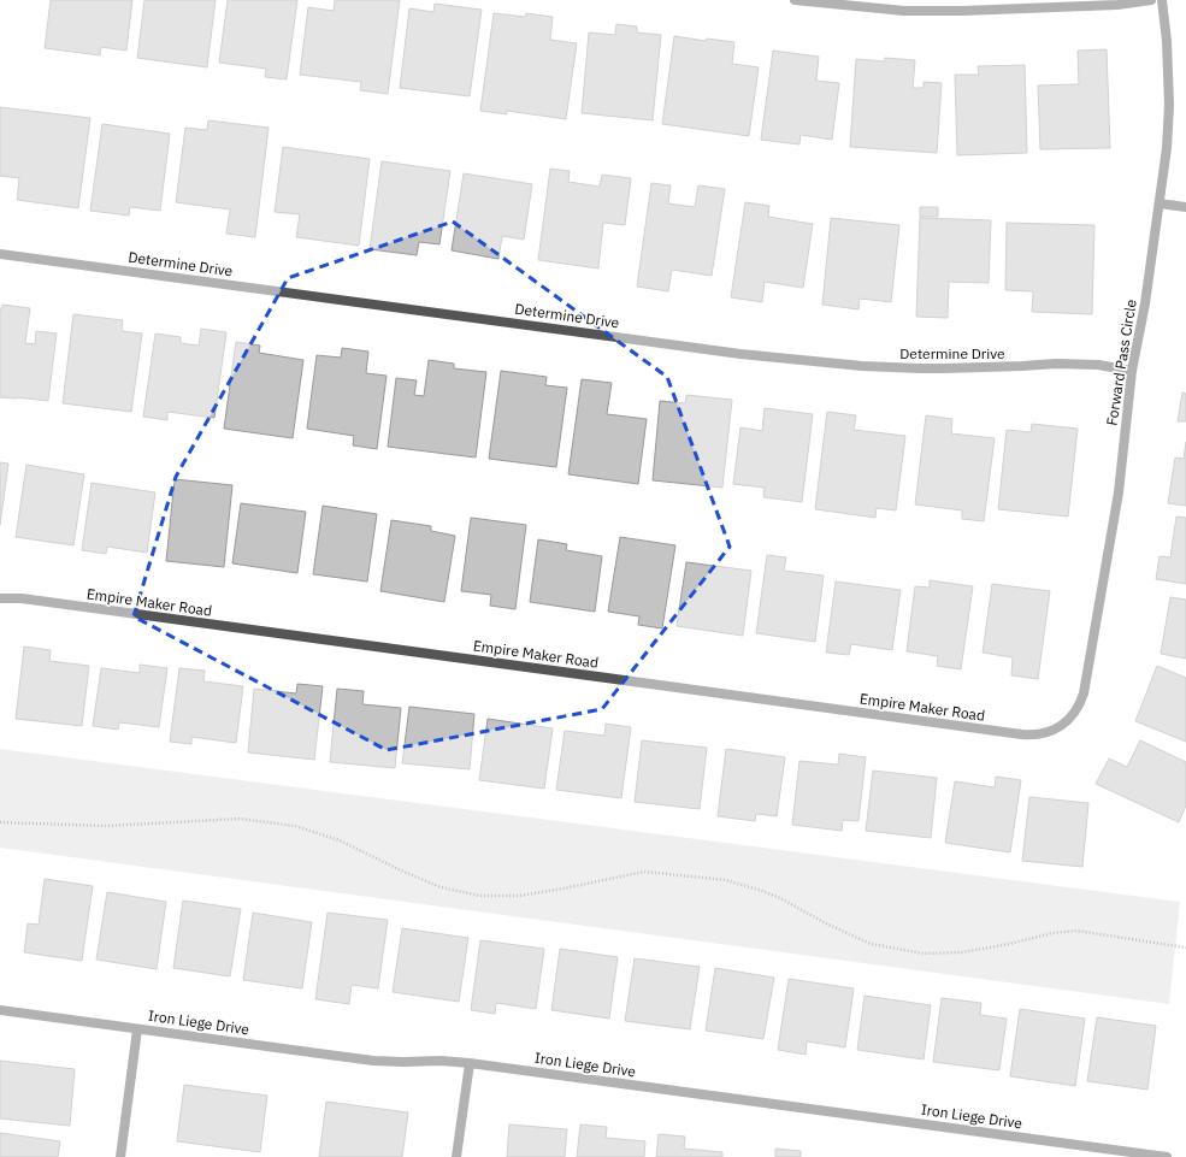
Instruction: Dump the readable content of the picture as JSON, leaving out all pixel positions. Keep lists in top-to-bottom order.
{
  "streets": {
    "street": [
      "Determine Drive",
      "Forward Pass Circle",
      "Empire Maker Road",
      "Iron Liege Drive"
    ]
  },
  "crossings": [
    ["Determine Drive", "Forward Pass Circle"],
    ["Forward Pass Circle", "Empire Maker Road"]
  ]
}
